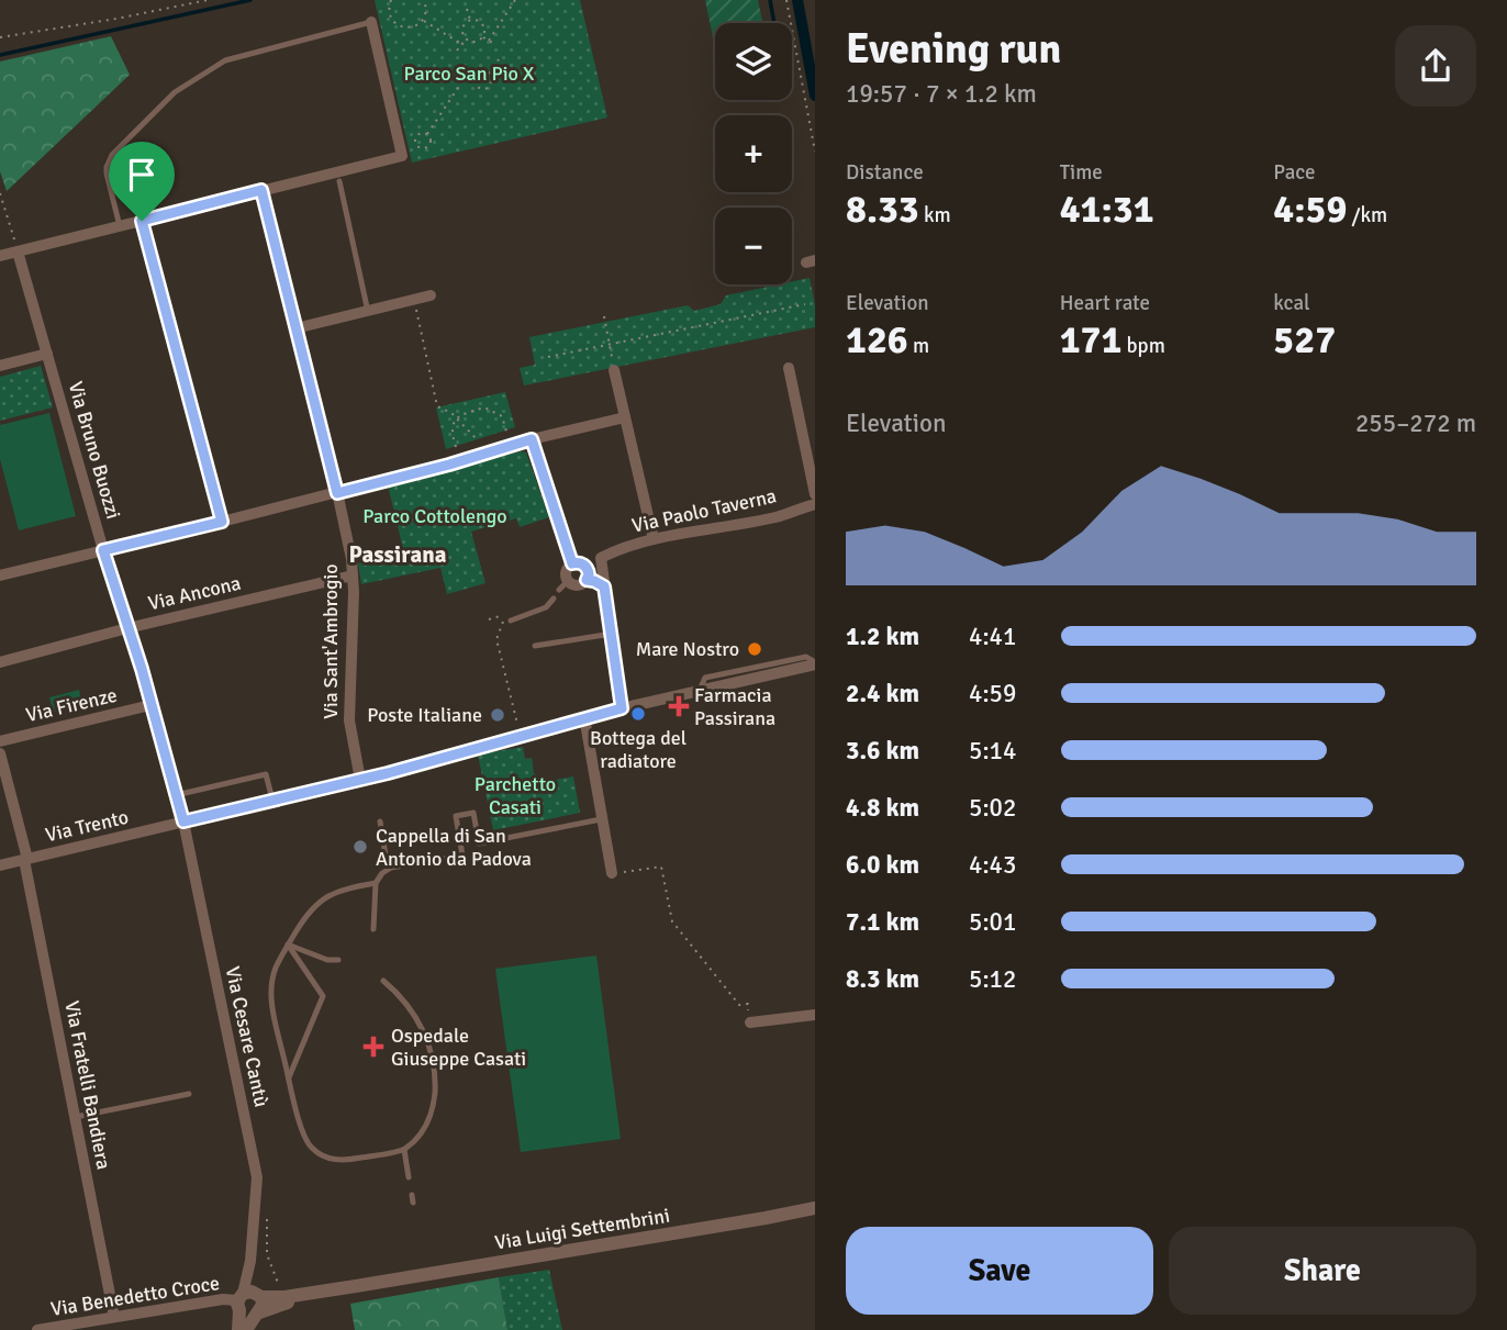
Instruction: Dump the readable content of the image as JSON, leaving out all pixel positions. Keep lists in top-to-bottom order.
{
  "streets": {
    "street": [
      "Via Bruno Buozzi",
      "Via Paolo Taverna",
      "Via Ancona",
      "Via Sant'Ambrogio",
      "Via Firenze",
      "Via Trento",
      "Via Cesare Cantù",
      "Via Fratelli Bandiera",
      "Via Luigi Settembrini",
      "Via Benedetto Croce"
    ]
  },
  "crossings": [
    ["Via Bruno Buozzi", "Via Ancona"],
    ["Via Bruno Buozzi", "Via Firenze"],
    ["Via Bruno Buozzi", "Via Trento"],
    ["Via Bruno Buozzi", "Via Cesare Cantù"],
    ["Via Ancona", "Via Sant'Ambrogio"],
    ["Via Sant'Ambrogio", "Via Trento"],
    ["Via Trento", "Via Cesare Cantù"],
    ["Via Trento", "Via Fratelli Bandiera"],
    ["Via Cesare Cantù", "Via Luigi Settembrini"],
    ["Via Cesare Cantù", "Via Benedetto Croce"],
    ["Via Fratelli Bandiera", "Via Benedetto Croce"],
    ["Via Luigi Settembrini", "Via Benedetto Croce"]
  ],
  "districts": ["Passirana"],
  "parks": ["Parco San Pio X", "Parco Cottolengo", "Parchetto Casati"],
  "places": {
    "other": [
      "Mare Nostro",
      "Bottega del radiatore",
      "Poste Italiane",
      "Cappella di San Antonio da Padova"
    ],
    "health": ["Farmacia Passirana", "Ospedale Giuseppe Casati"]
  },
  "page": {
    "heading": ["Evening run", "19:57 · 7 × 1.2 km"],
    "map_buttons": ["+", "−"],
    "stats": [
      ["Distance", "8.33 km"],
      ["Time", "41:31"],
      ["Pace", "4:59 /km"],
      ["Elevation", "126 m"],
      ["Heart rate", "171 bpm"],
      ["kcal", "527"]
    ],
    "chart": ["Elevation", "255–272 m"],
    "list": [
      {
        "name": "1.2 km",
        "note": "4:41"
      },
      {
        "name": "2.4 km",
        "note": "4:59"
      },
      {
        "name": "3.6 km",
        "note": "5:14"
      },
      {
        "name": "4.8 km",
        "note": "5:02"
      },
      {
        "name": "6.0 km",
        "note": "4:43"
      },
      {
        "name": "7.1 km",
        "note": "5:01"
      },
      {
        "name": "8.3 km",
        "note": "5:12"
      }
    ],
    "buttons": ["Save", "Share"]
  }
}
